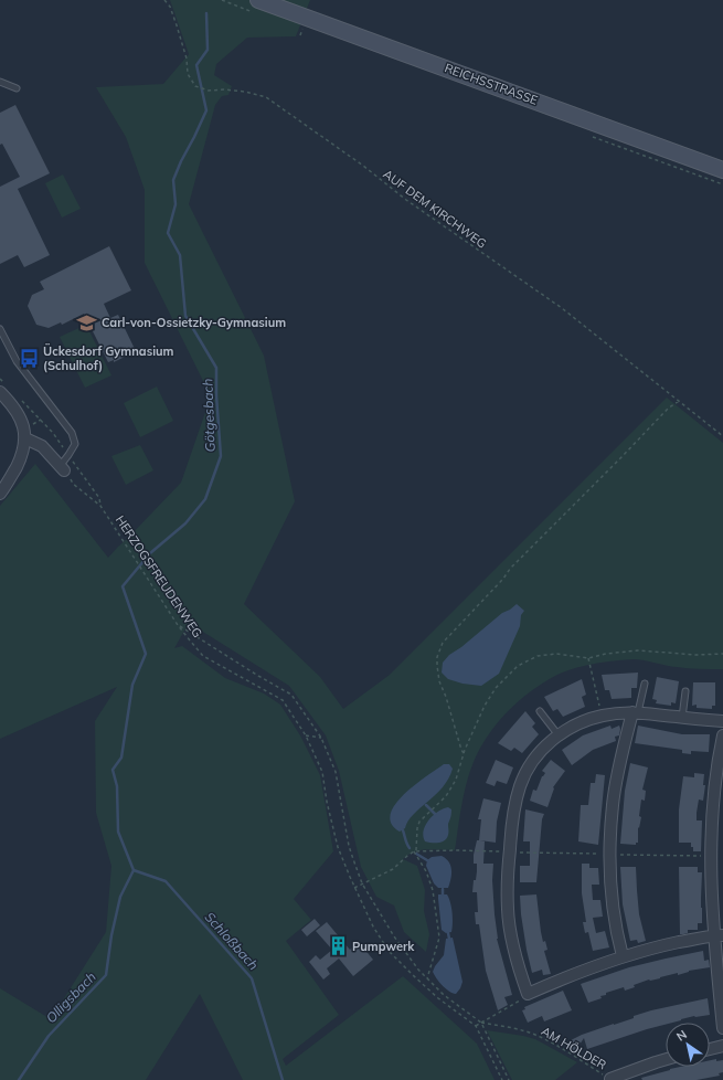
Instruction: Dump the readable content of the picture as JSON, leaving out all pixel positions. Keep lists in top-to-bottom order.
{
  "streets": {
    "main road": ["REICHSSTRASSE"],
    "path": ["AUF DEM KIRCHWEG", "HERZOGSFREUDENWEG", "AM HÖLDER"]
  },
  "water": ["Götgesbach", "Schloßbach", "Olligsbach"],
  "places": {
    "school or university": ["Carl-von-Ossietzky-Gymnasium"],
    "bus stop": ["Ückesdorf Gymnasium (Schulhof)"],
    "building": ["Pumpwerk"]
  },
  "north": "top left"
}
